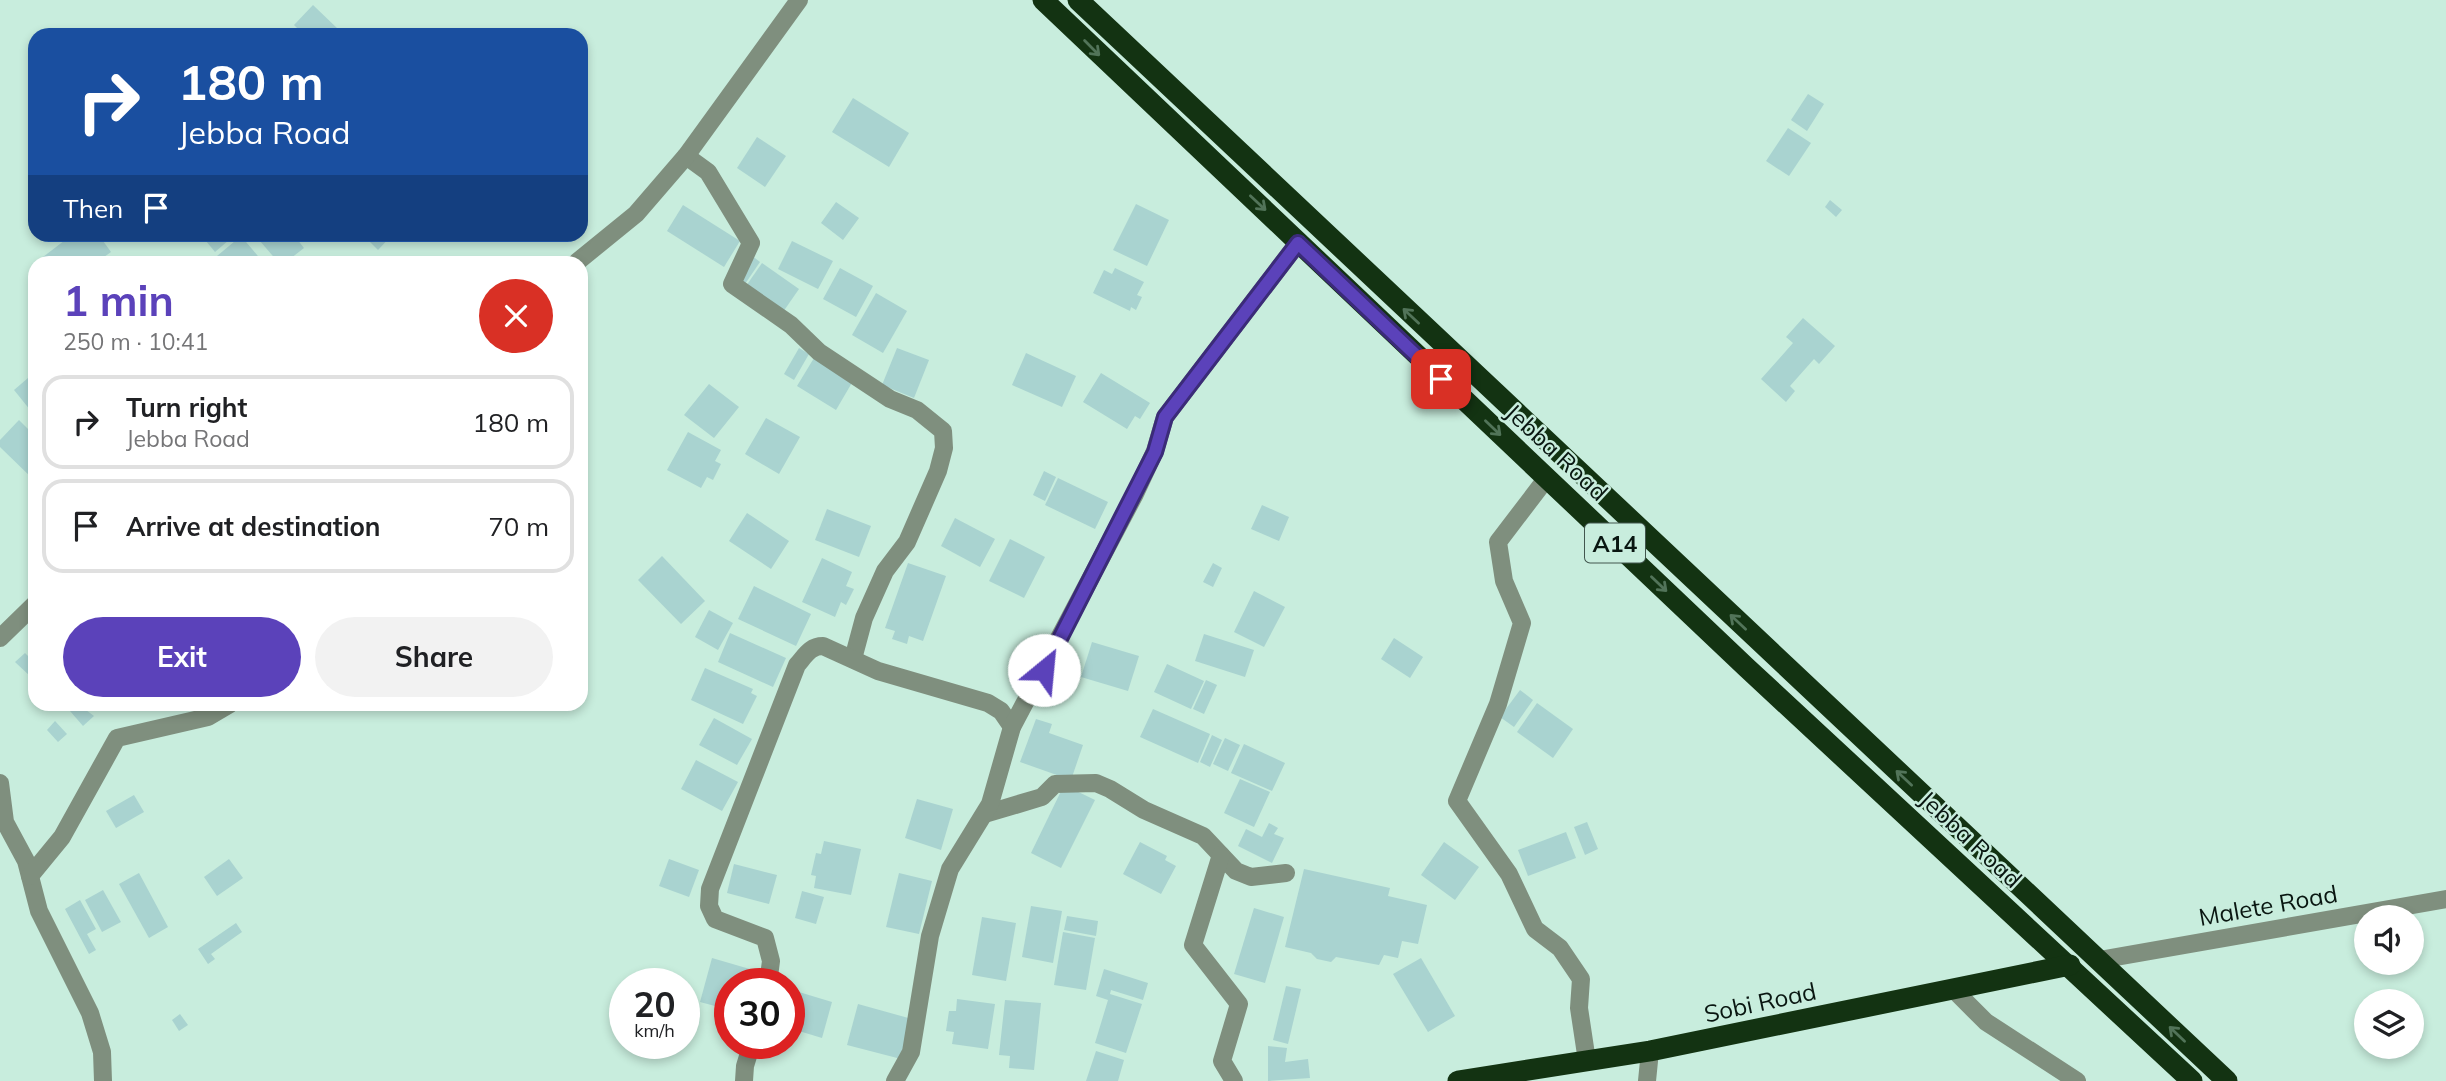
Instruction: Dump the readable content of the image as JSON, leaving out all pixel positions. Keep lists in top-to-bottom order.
{
  "streets": {
    "highway": ["Jebba Road", "A14", "Sobi Road"],
    "street": ["Malete Road"]
  },
  "crossings": [
    ["Jebba Road", "Sobi Road"],
    ["A14", "Malete Road"]
  ],
  "page": {
    "turn": ["180 m", "Jebba Road"],
    "then": "Then",
    "heading": ["1 min", "250 m · 10:41"],
    "list": [
      {
        "name": "Turn right",
        "note": "Jebba Road",
        "value": "180 m"
      },
      {
        "name": "Arrive at destination",
        "value": "70 m"
      }
    ],
    "buttons": ["Exit", "Share"],
    "speed": "20 km/h",
    "limit": "30"
  }
}
